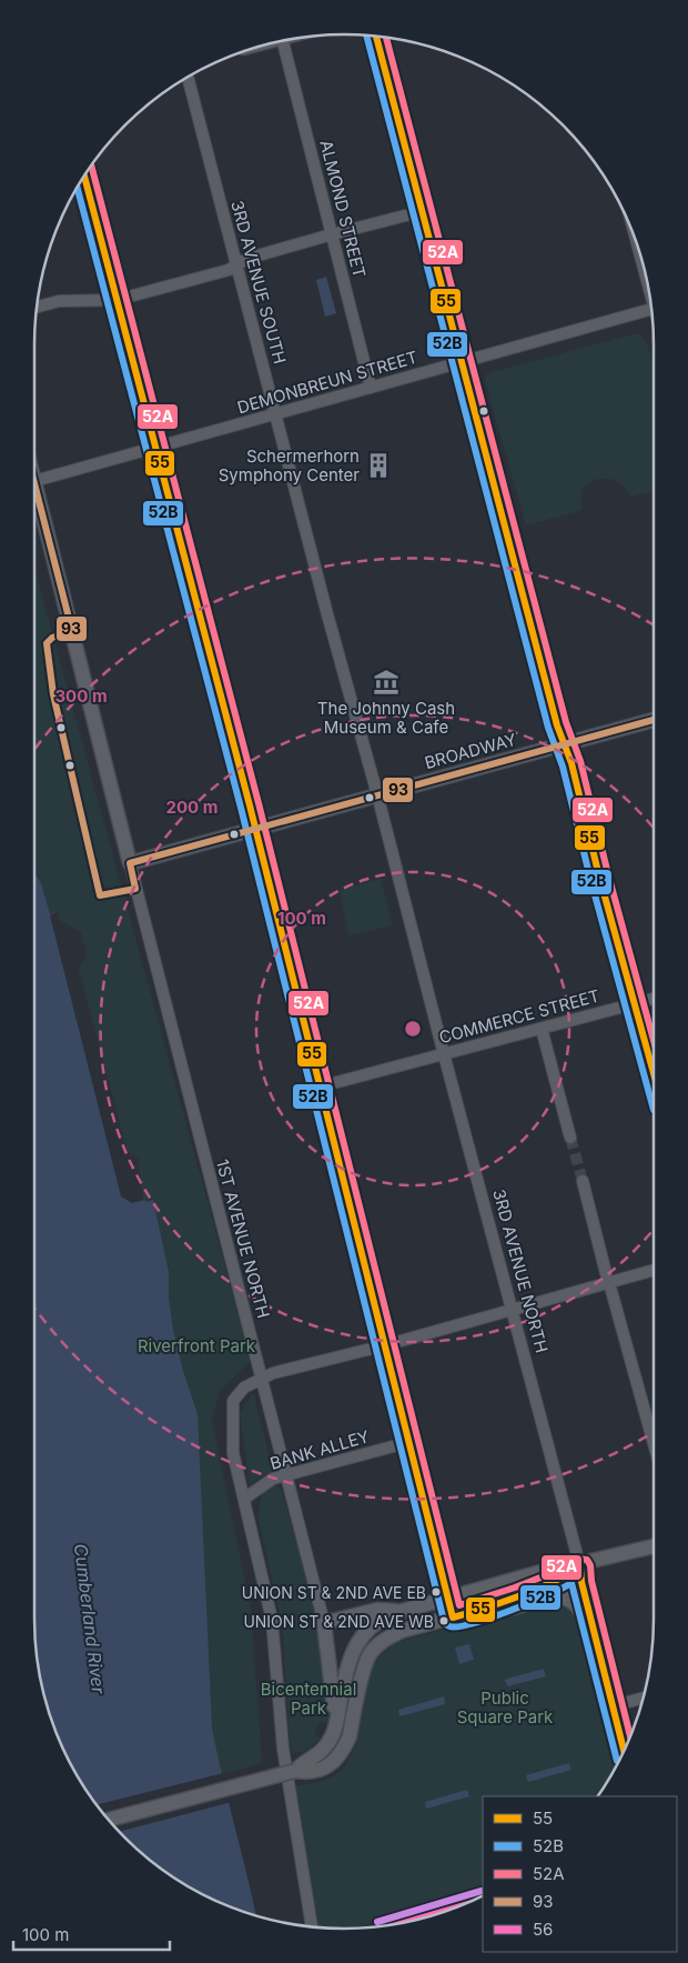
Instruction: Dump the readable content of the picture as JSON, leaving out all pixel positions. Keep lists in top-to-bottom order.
{
  "streets": {
    "main road": ["BROADWAY", "3RD AVENUE NORTH"],
    "street": [
      "ALMOND STREET",
      "3RD AVENUE SOUTH",
      "DEMONBREUN STREET",
      "COMMERCE STREET",
      "1ST AVENUE NORTH",
      "BANK ALLEY"
    ]
  },
  "crossings": [
    ["ALMOND STREET", "DEMONBREUN STREET"],
    ["3RD AVENUE SOUTH", "DEMONBREUN STREET"],
    ["3RD AVENUE SOUTH", "BROADWAY"],
    ["3RD AVENUE SOUTH", "3RD AVENUE NORTH"],
    ["BROADWAY", "1ST AVENUE NORTH"],
    ["BROADWAY", "3RD AVENUE NORTH"],
    ["COMMERCE STREET", "3RD AVENUE NORTH"],
    ["1ST AVENUE NORTH", "BANK ALLEY"]
  ],
  "water": ["Cumberland River"],
  "parks": ["Riverfront Park", "Bicentennial Park", "Public Square Park"],
  "places": {
    "building": ["Schermerhorn Symphony Center"],
    "museum": ["The Johnny Cash Museum & Cafe"],
    "other": ["UNION ST & 2ND AVE EB", "UNION ST & 2ND AVE WB"]
  },
  "lines": [
    "transit line 52B",
    "transit line 55",
    "transit line 52A",
    "transit line 93",
    "transit line 56"
  ],
  "legend": [
    "55",
    "52B",
    "52A",
    "93",
    "56"
  ],
  "scale_bar": "100 m",
  "rings": ["300 m", "200 m", "100 m"]
}
